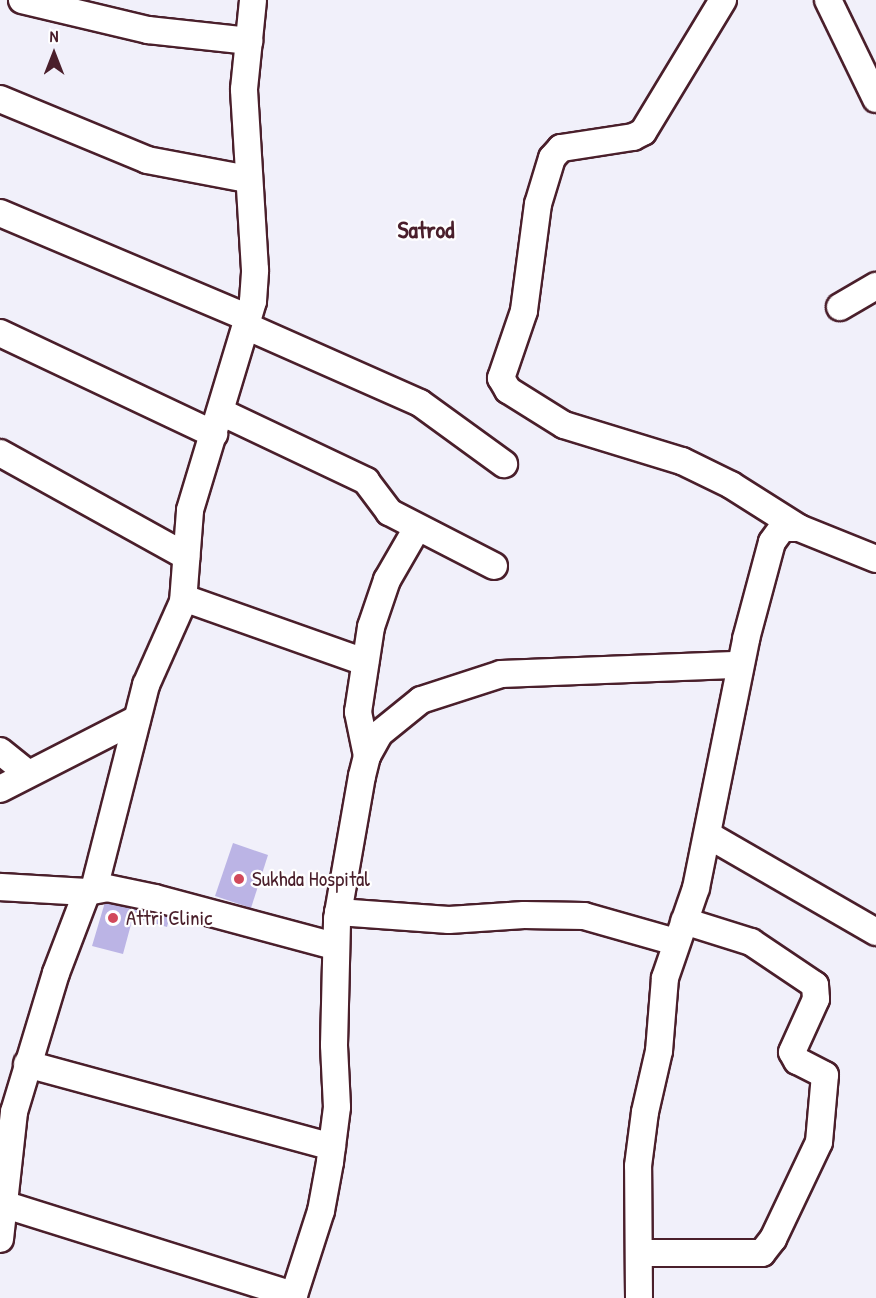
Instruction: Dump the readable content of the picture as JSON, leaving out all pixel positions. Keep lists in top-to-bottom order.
{
  "districts": ["Satrod"],
  "places": ["Sukhda Hospital", "Attri Clinic"],
  "north": "top"
}
